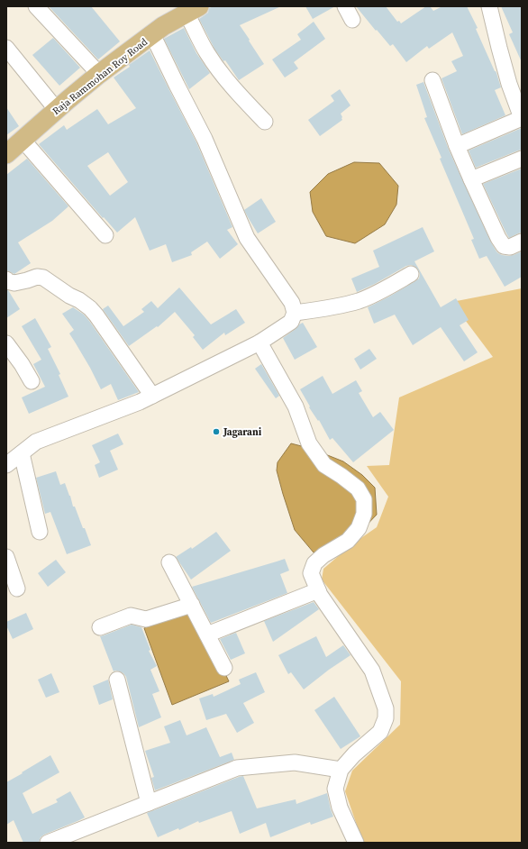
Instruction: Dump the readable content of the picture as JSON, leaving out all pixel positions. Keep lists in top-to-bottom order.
{
  "streets": {
    "main road": ["Raja Rammohan Roy Road"]
  },
  "places": ["Jagarani"]
}
